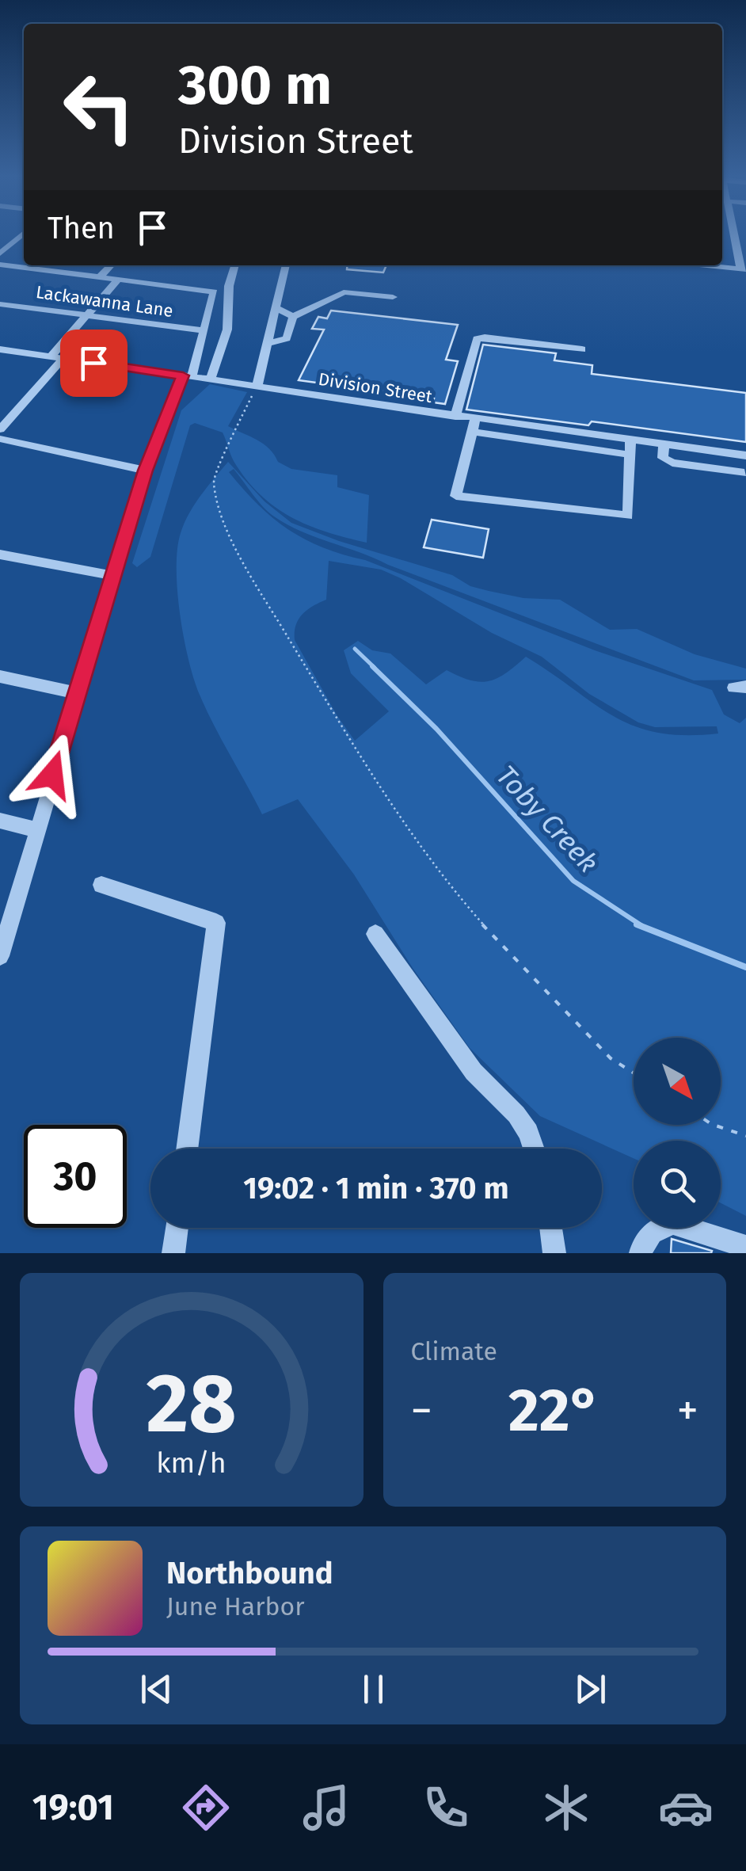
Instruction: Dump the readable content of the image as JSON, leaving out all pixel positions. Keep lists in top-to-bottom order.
{
  "streets": {
    "street": ["Lackawanna Lane", "Division Street"]
  },
  "water": ["Toby Creek"],
  "north": "bottom right",
  "page": {
    "turn": ["300 m", "Division Street"],
    "then": "Then",
    "limit": "30",
    "trip": "19:02 · 1 min · 370 m",
    "tile": "Climate",
    "heat": ["−", "22°", "+"],
    "song": ["Northbound", "June Harbor"],
    "tabs": "19:01",
    "gauge": ["28", "km/h"]
  }
}
